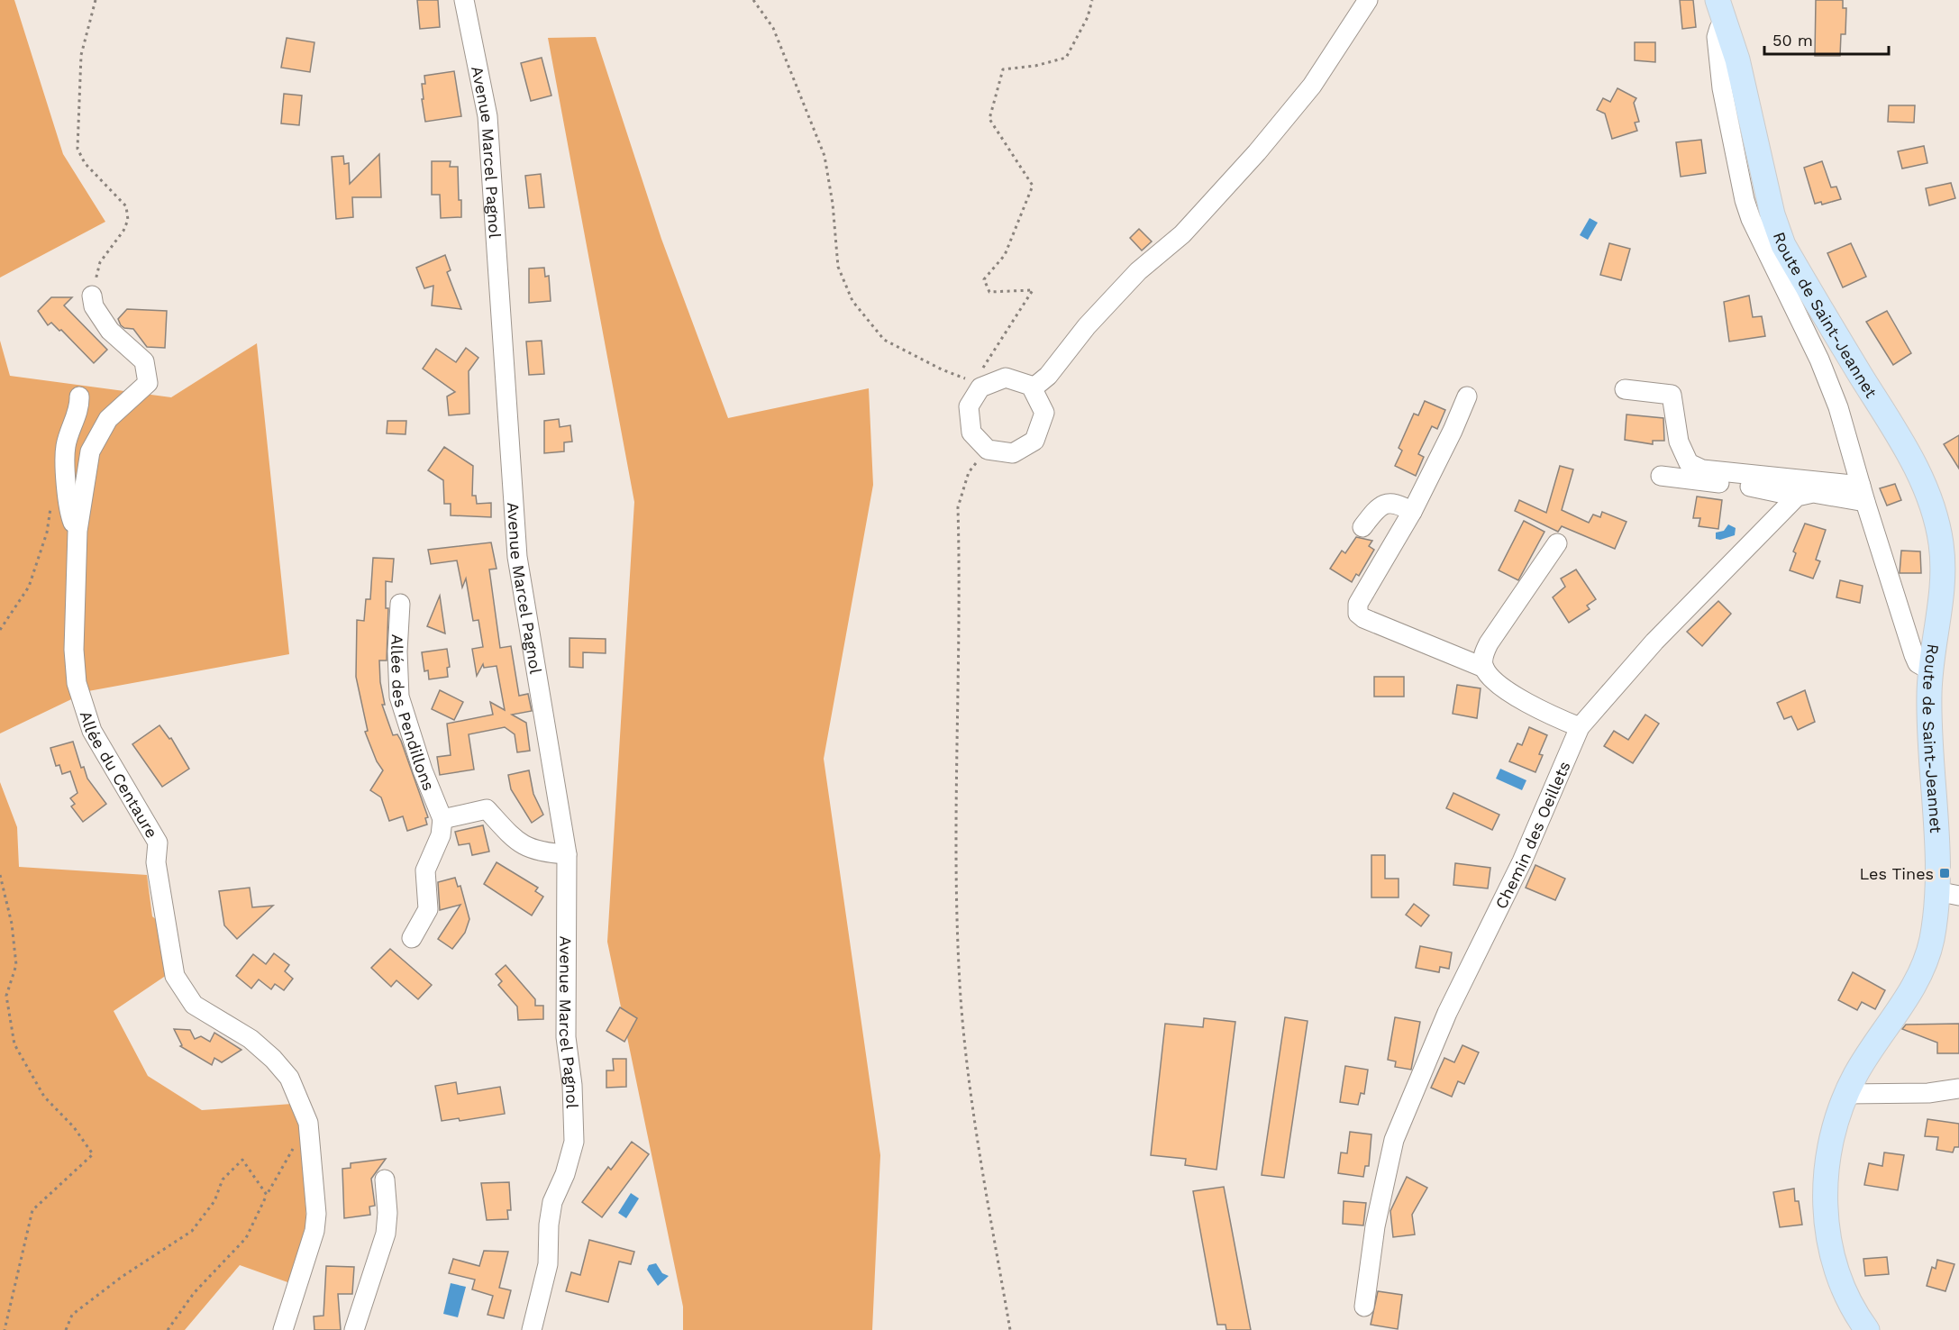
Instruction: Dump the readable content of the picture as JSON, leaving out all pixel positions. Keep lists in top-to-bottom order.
{
  "streets": {
    "main road": ["Route de Saint-Jeannet"],
    "street": [
      "Avenue Marcel Pagnol",
      "Allée des Pendillons",
      "Allée du Centaure",
      "Chemin des Oeillets"
    ]
  },
  "places": {
    "transit": ["Les Tines"]
  },
  "scale_bar": "50 m"
}
